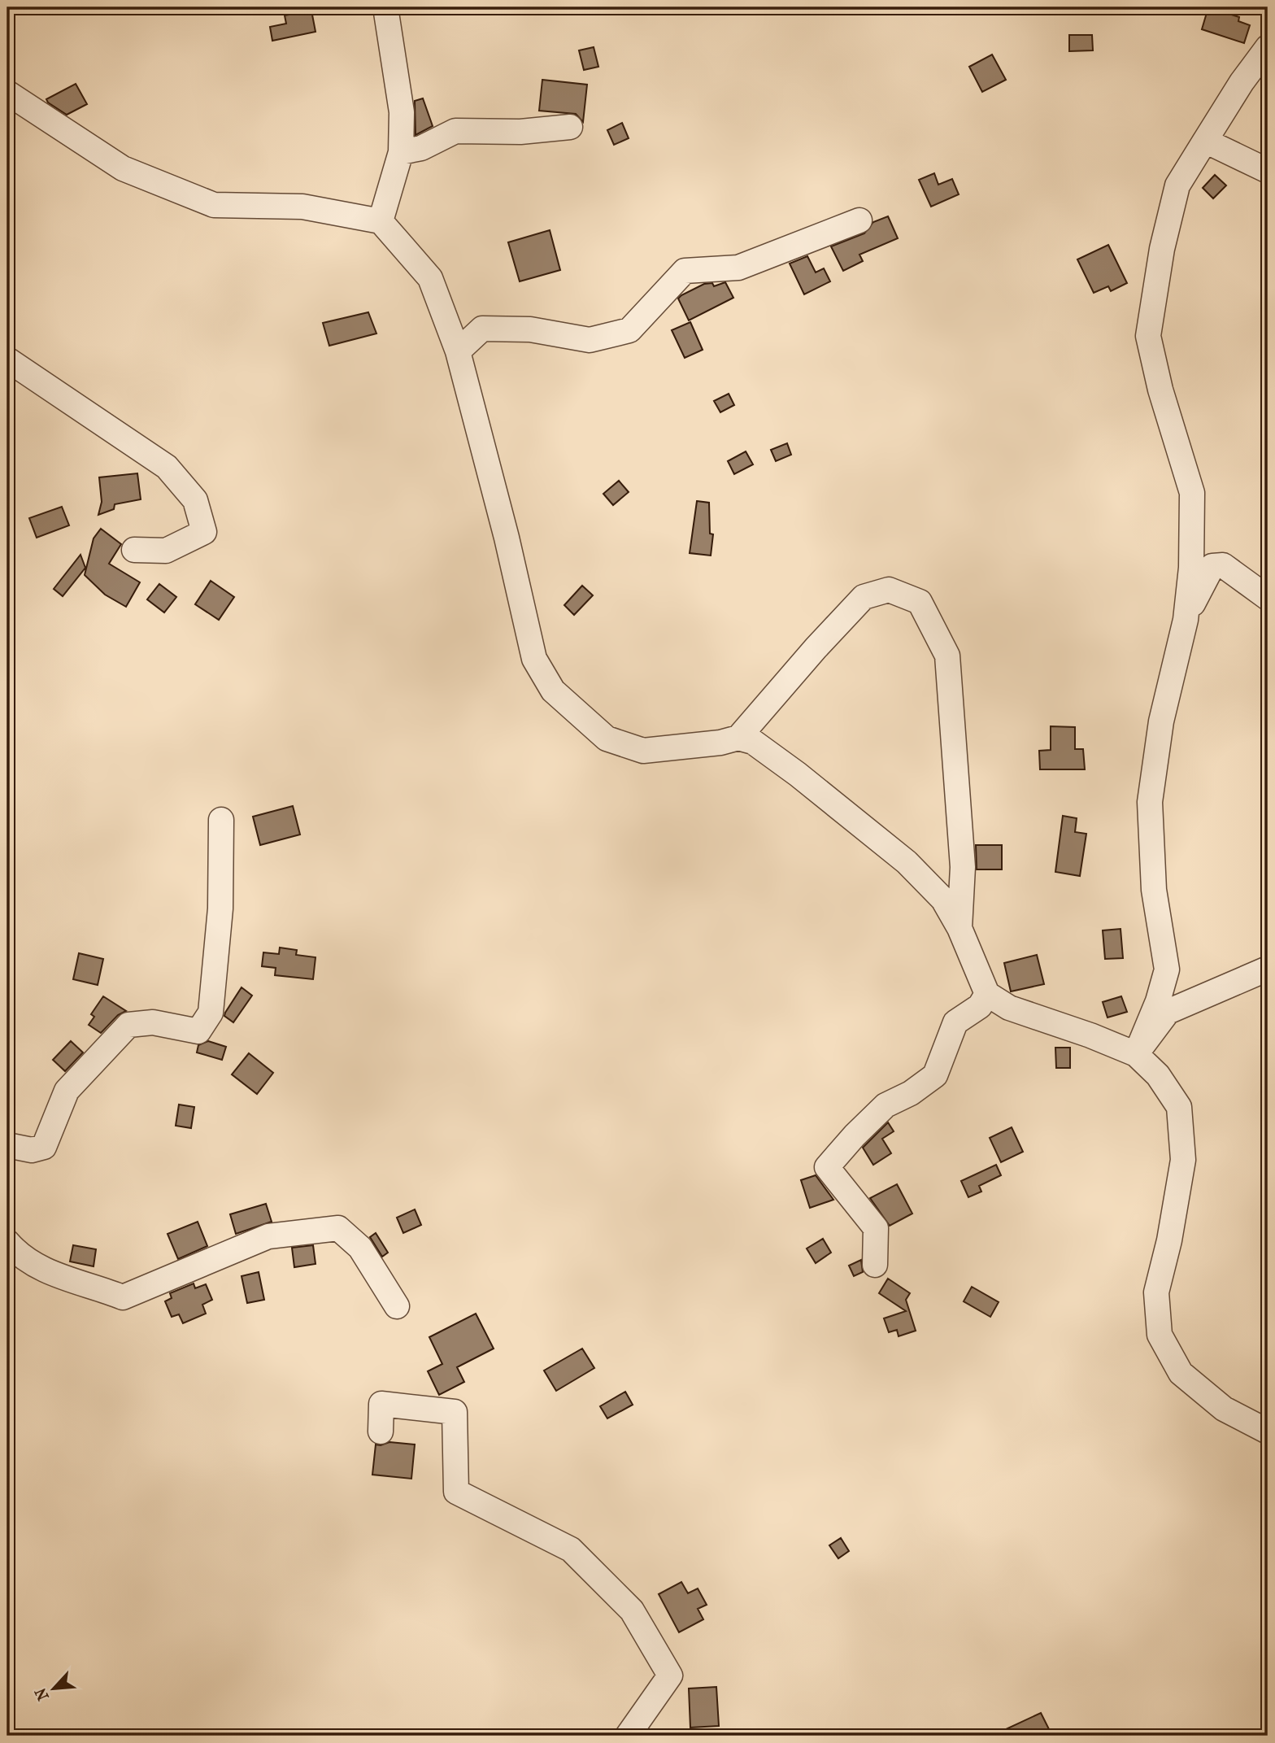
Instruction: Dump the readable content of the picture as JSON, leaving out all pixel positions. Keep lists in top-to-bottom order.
{
  "north": "bottom left"
}
